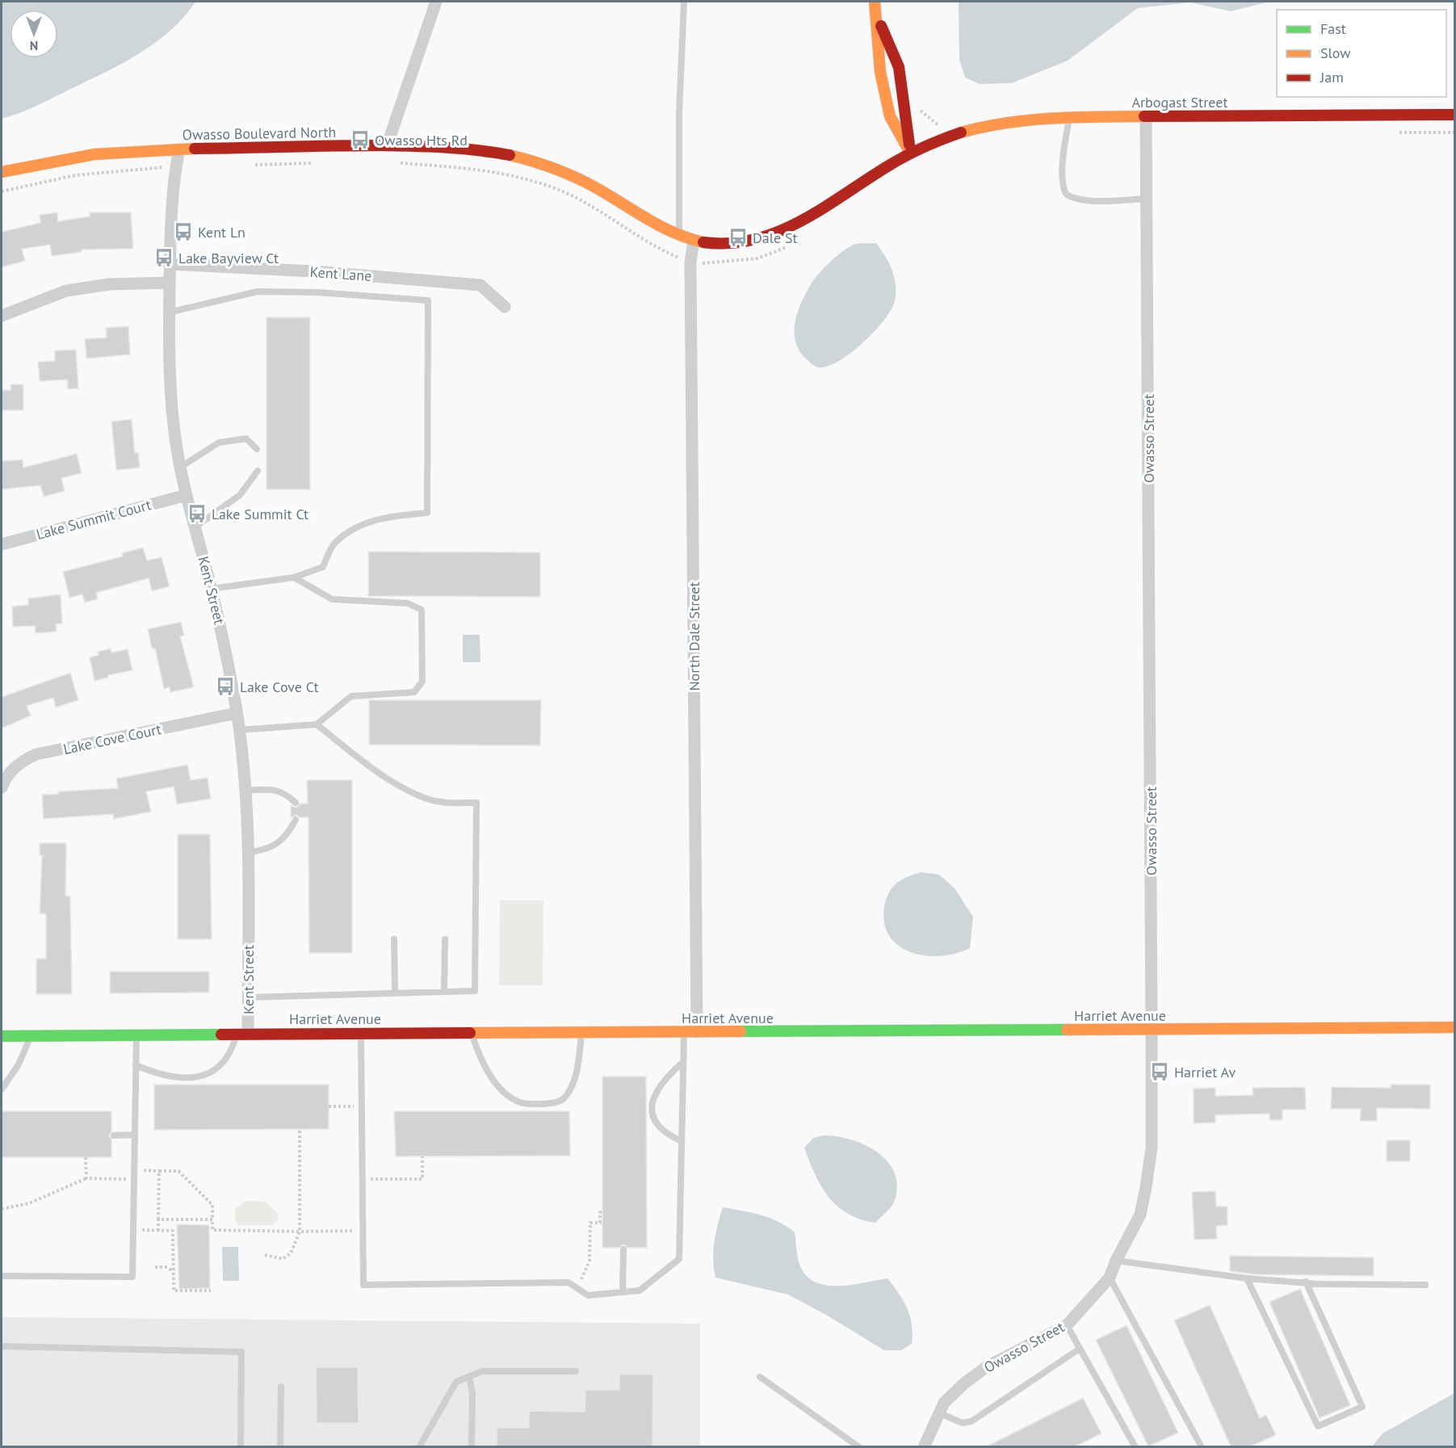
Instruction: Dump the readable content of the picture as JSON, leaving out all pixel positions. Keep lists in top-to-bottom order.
{
  "streets": {
    "street": [
      "Arbogast Street",
      "Owasso Boulevard North",
      "Kent Lane",
      "Owasso Street",
      "Lake Summit Court",
      "Kent Street",
      "North Dale Street",
      "Lake Cove Court",
      "Harriet Avenue"
    ]
  },
  "crossings": [
    ["Arbogast Street", "Owasso Boulevard North"],
    ["Arbogast Street", "Owasso Street"],
    ["Owasso Boulevard North", "Kent Street"],
    ["Owasso Boulevard North", "North Dale Street"],
    ["Kent Lane", "Kent Street"],
    ["Owasso Street", "Harriet Avenue"],
    ["Lake Summit Court", "Kent Street"],
    ["Kent Street", "Lake Cove Court"],
    ["Kent Street", "Harriet Avenue"],
    ["North Dale Street", "Harriet Avenue"]
  ],
  "places": {
    "bus stop": [
      "Owasso Hts Rd",
      "Kent Ln",
      "Dale St",
      "Lake Bayview Ct",
      "Lake Summit Ct",
      "Lake Cove Ct",
      "Harriet Av"
    ]
  },
  "legend": ["Fast", "Slow", "Jam"],
  "north": "bottom"
}
